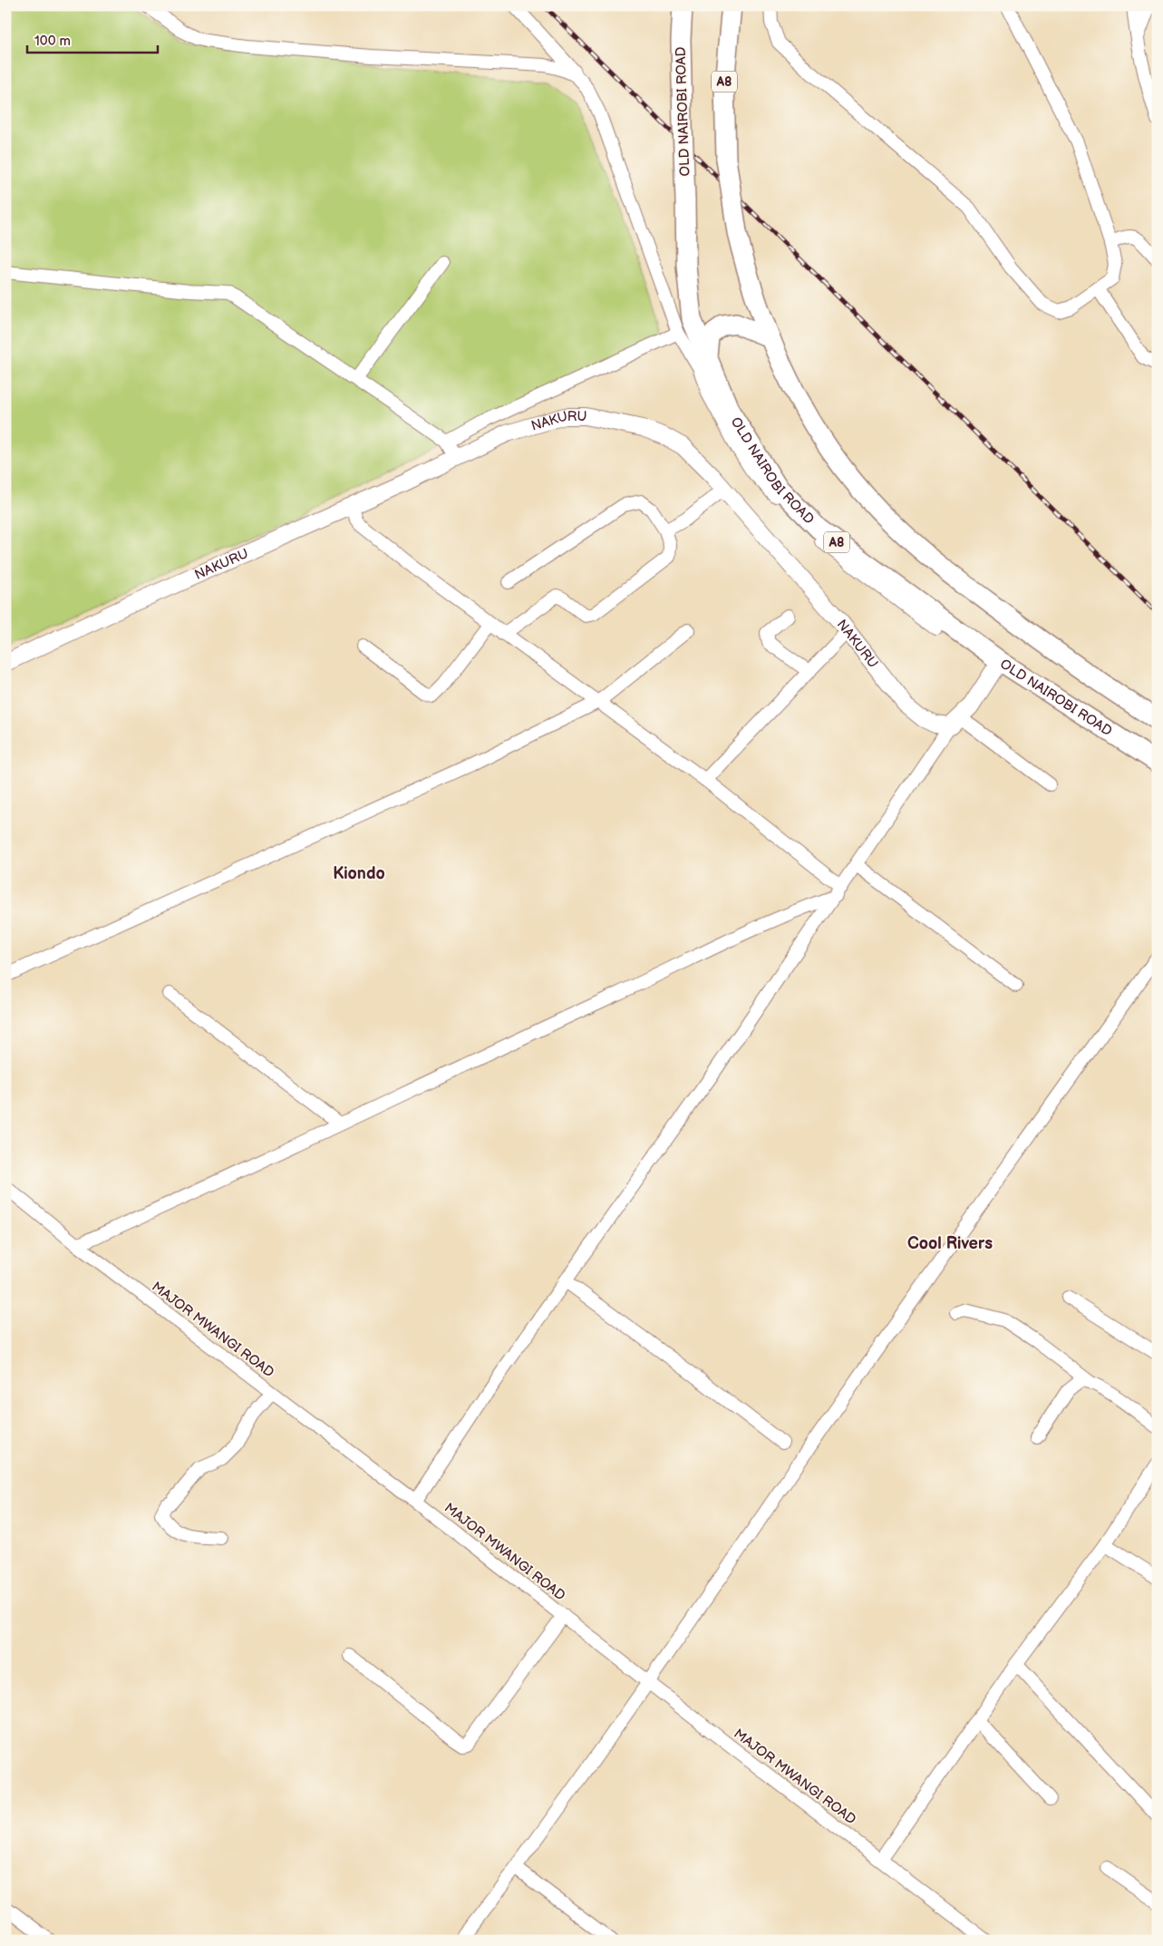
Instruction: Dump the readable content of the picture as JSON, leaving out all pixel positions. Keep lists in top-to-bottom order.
{
  "streets": {
    "highway": ["A8", "OLD NAIROBI ROAD"],
    "main road": ["NAKURU"],
    "street": ["MAJOR MWANGI ROAD"]
  },
  "districts": ["Kiondo", "Cool Rivers"],
  "scale_bar": "100 m"
}
